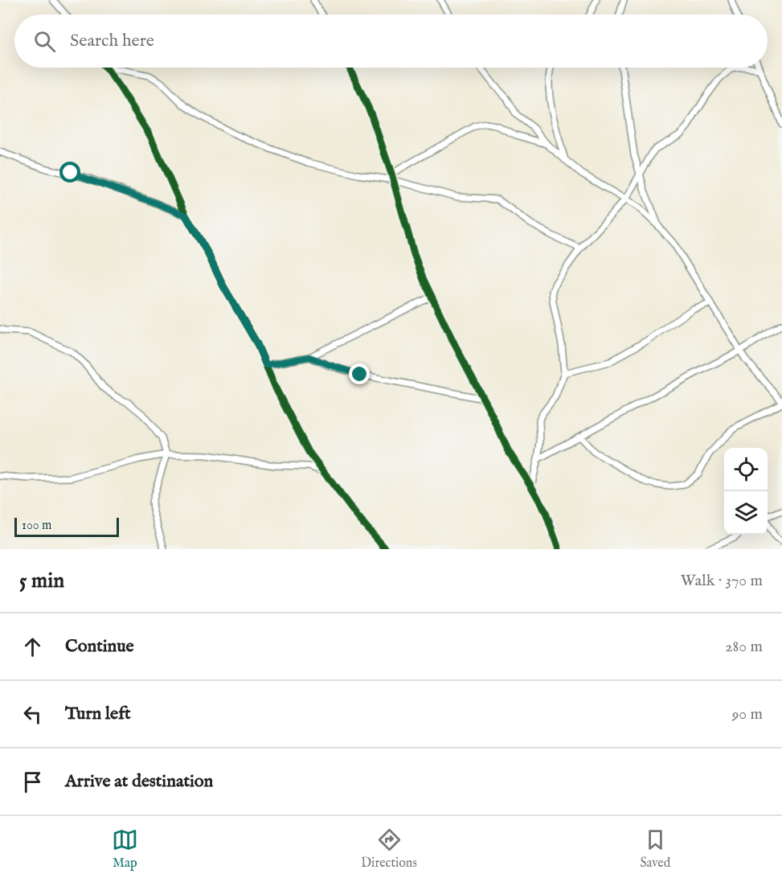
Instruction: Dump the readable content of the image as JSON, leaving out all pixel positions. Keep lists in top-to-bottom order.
{
  "scale_bar": "100 m",
  "page": {
    "search": "Search here",
    "scale": "100 m",
    "heading": ["5 min", "Walk · 370 m"],
    "list": [
      ["Continue", "280 m"],
      ["Turn left", "90 m"],
      "Arrive at destination"
    ],
    "nav": ["Map", "Directions", "Saved"]
  }
}
